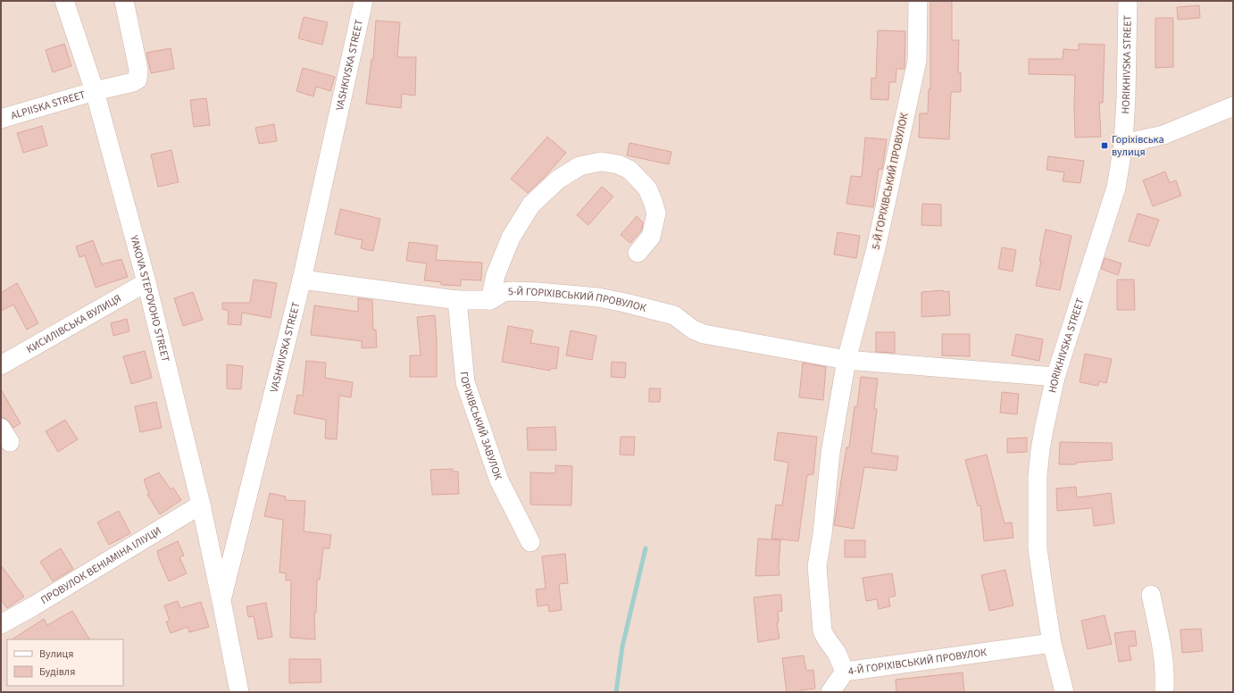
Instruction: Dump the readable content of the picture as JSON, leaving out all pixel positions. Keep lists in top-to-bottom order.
{
  "streets": {
    "street": [
      "HORIKHIVSKA STREET",
      "VASHKIVSKA STREET",
      "ALPIISKA STREET",
      "5-Й ГОРІХІВСЬКИЙ ПРОВУЛОК",
      "YAKOVA STEPOVOHO STREET",
      "КИСИЛІВСЬКА ВУЛИЦЯ",
      "ГОРІХІВСЬКИЙ ЗАВУЛОК",
      "ПРОВУЛОК ВЕНІАМІНА ІЛІУЦИ",
      "4-Й ГОРІХІВСЬКИЙ ПРОВУЛОК"
    ]
  },
  "crossings": [
    ["HORIKHIVSKA STREET", "5-Й ГОРІХІВСЬКИЙ ПРОВУЛОК"],
    ["HORIKHIVSKA STREET", "4-Й ГОРІХІВСЬКИЙ ПРОВУЛОК"],
    ["VASHKIVSKA STREET", "5-Й ГОРІХІВСЬКИЙ ПРОВУЛОК"],
    ["VASHKIVSKA STREET", "YAKOVA STEPOVOHO STREET"],
    ["ALPIISKA STREET", "YAKOVA STEPOVOHO STREET"],
    ["5-Й ГОРІХІВСЬКИЙ ПРОВУЛОК", "ГОРІХІВСЬКИЙ ЗАВУЛОК"],
    ["5-Й ГОРІХІВСЬКИЙ ПРОВУЛОК", "4-Й ГОРІХІВСЬКИЙ ПРОВУЛОК"],
    ["YAKOVA STEPOVOHO STREET", "КИСИЛІВСЬКА ВУЛИЦЯ"],
    ["YAKOVA STEPOVOHO STREET", "ПРОВУЛОК ВЕНІАМІНА ІЛІУЦИ"]
  ],
  "places": {
    "transit": ["Горіхівська вулиця"]
  },
  "legend": ["Вулиця", "Будівля"]
}
